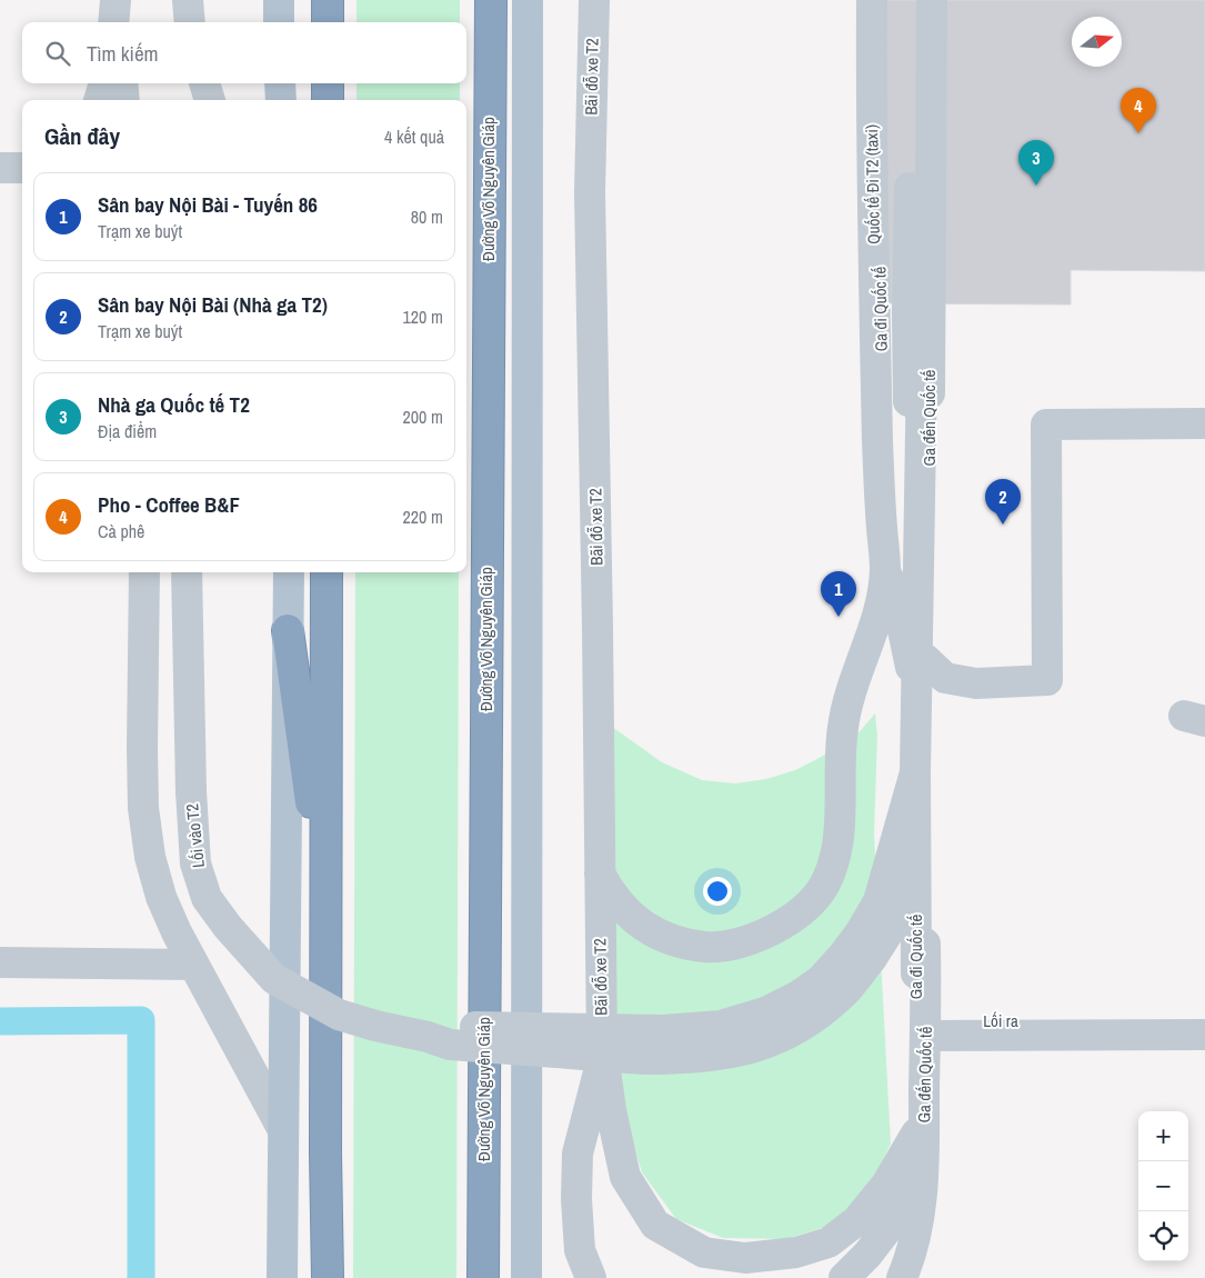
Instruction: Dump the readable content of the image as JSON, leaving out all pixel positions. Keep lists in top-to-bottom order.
{
  "streets": {
    "highway": ["Đường Võ Nguyên Giáp"],
    "lane": [
      "Bãi đỗ xe T2",
      "Quốc tế Đi T2 (taxi)",
      "Ga đi Quốc tế",
      "Ga đến Quốc tế",
      "Lối vào T2",
      "Lối ra"
    ]
  },
  "crossings": [
    ["Ga đi Quốc tế", "Ga đến Quốc tế"],
    ["Ga đến Quốc tế", "Lối vào T2"],
    ["Ga đến Quốc tế", "Lối ra"]
  ],
  "north": "right",
  "page": {
    "search": "Tìm kiếm",
    "pins": [
      "4",
      "3",
      "2",
      "1"
    ],
    "heading": ["Gần đây", "4 kết quả"],
    "list": [
      {
        "mark": "1",
        "name": "Sân bay Nội Bài - Tuyến 86",
        "note": "Trạm xe buýt",
        "value": "80 m"
      },
      {
        "mark": "2",
        "name": "Sân bay Nội Bài (Nhà ga T2)",
        "note": "Trạm xe buýt",
        "value": "120 m"
      },
      {
        "mark": "3",
        "name": "Nhà ga Quốc tế T2",
        "note": "Địa điểm",
        "value": "200 m"
      },
      {
        "mark": "4",
        "name": "Pho - Coffee B&F",
        "note": "Cà phê",
        "value": "220 m"
      }
    ],
    "map_buttons": ["+", "−"]
  }
}
